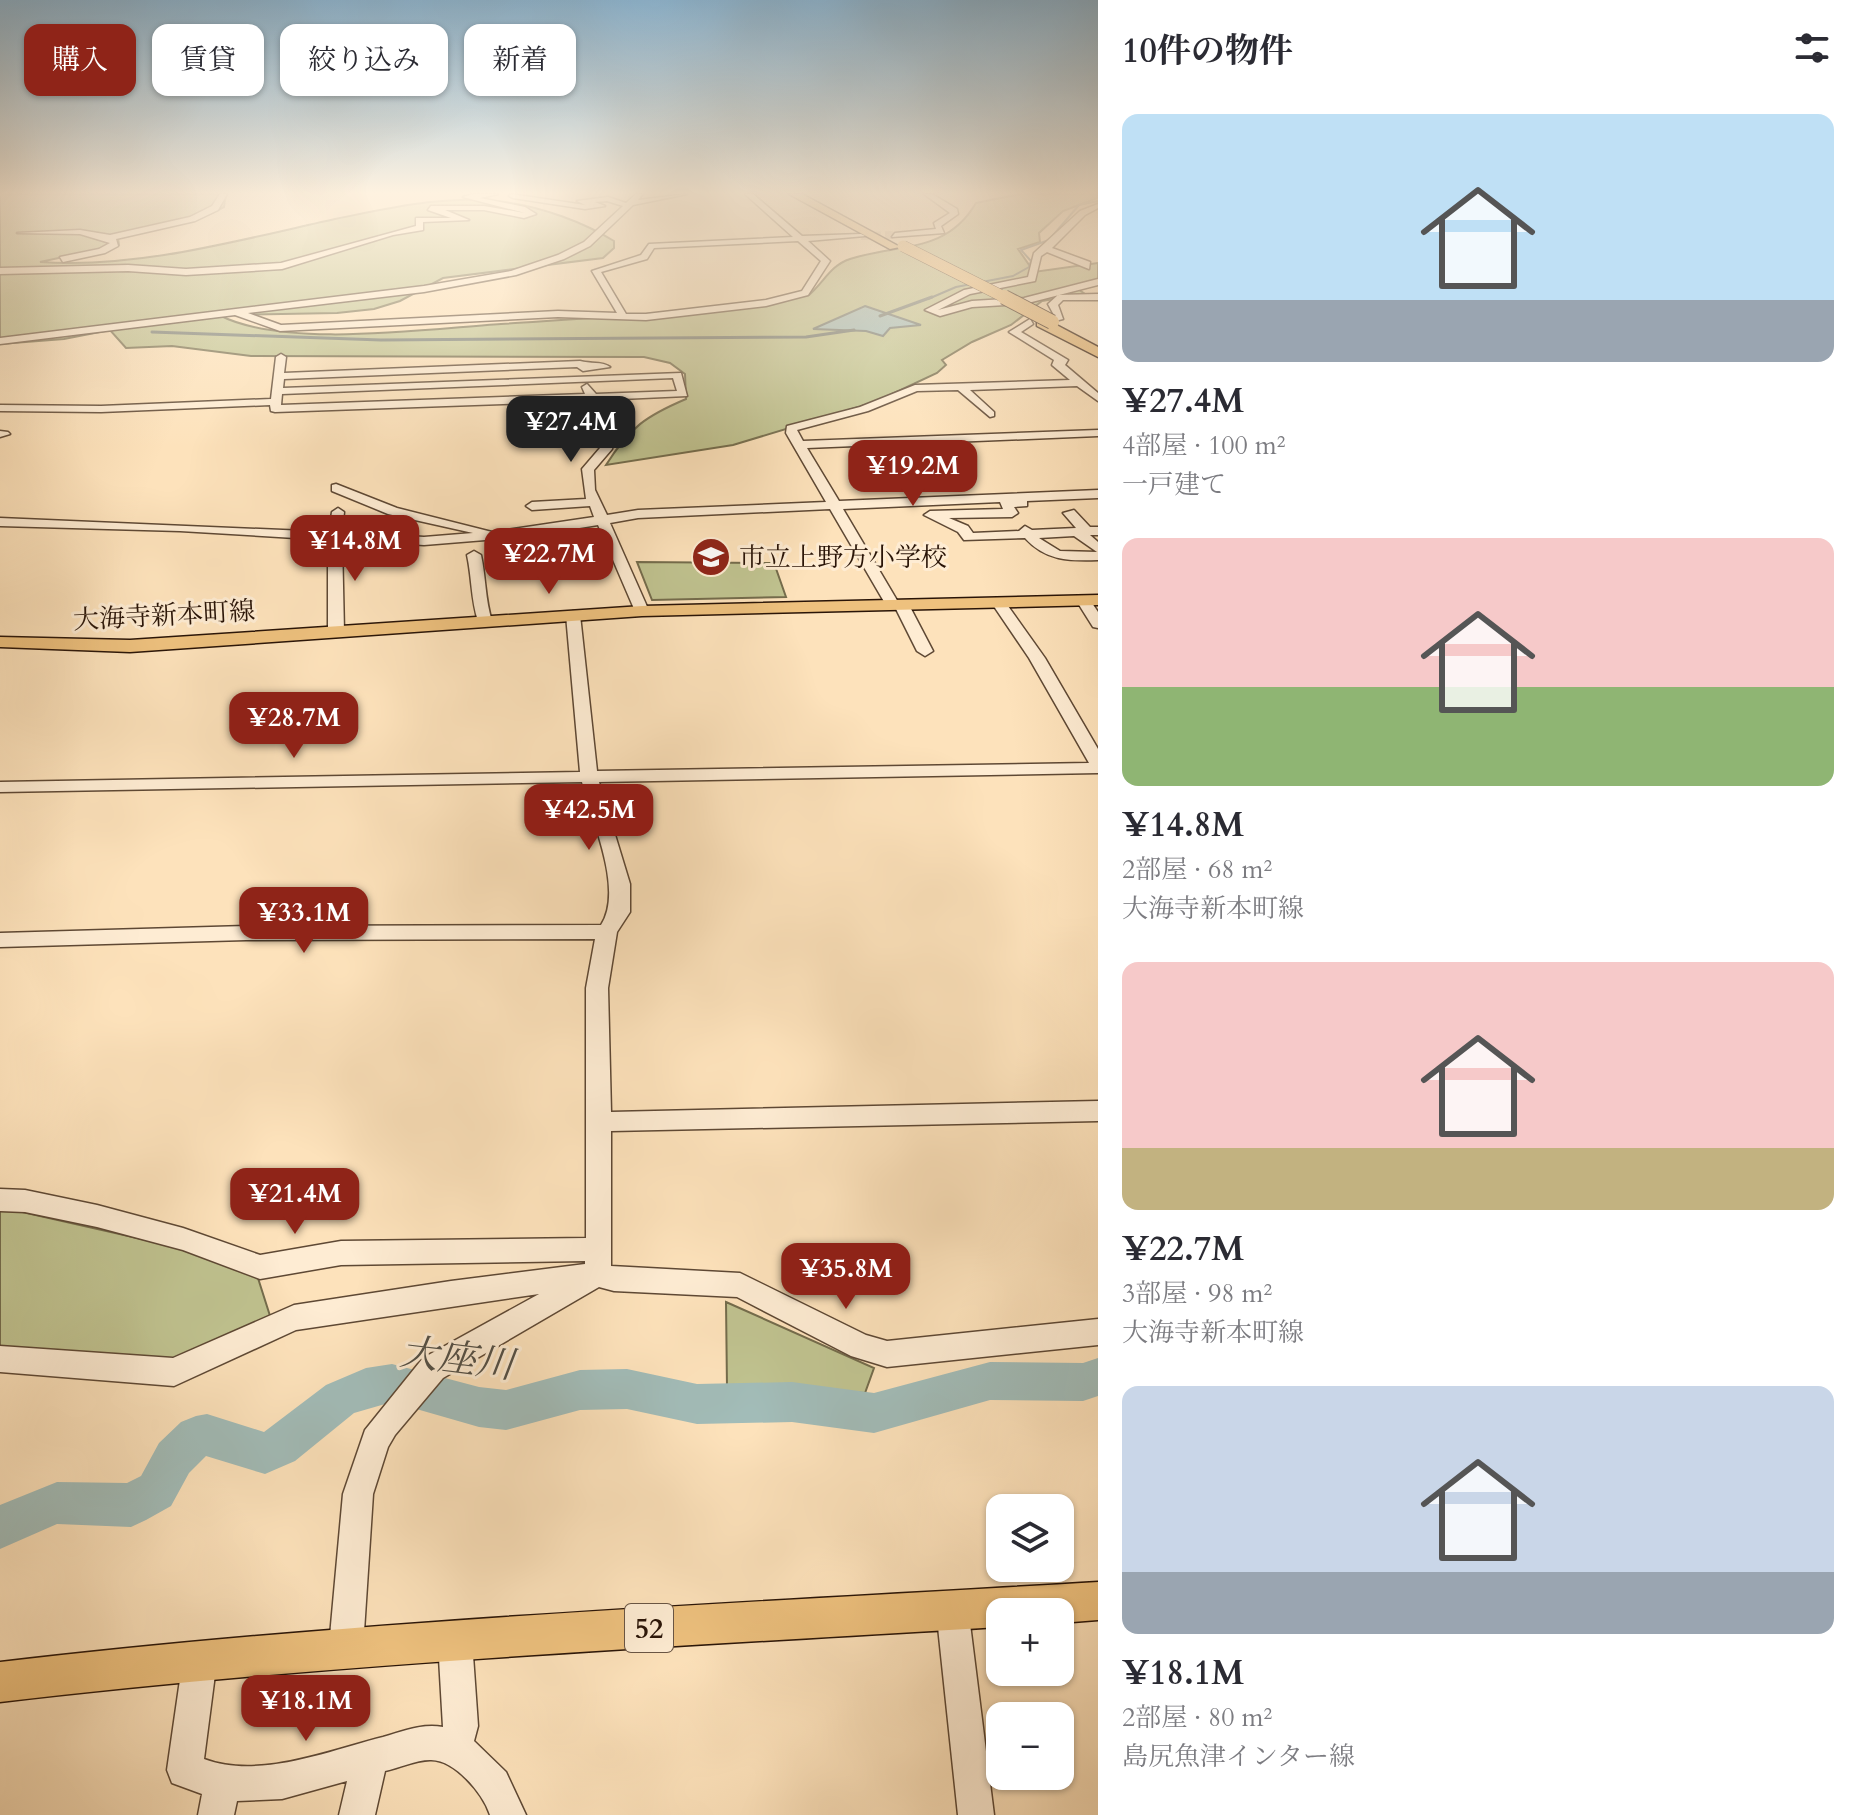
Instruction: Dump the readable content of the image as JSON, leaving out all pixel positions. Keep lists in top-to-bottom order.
{
  "streets": {
    "main road": ["大海寺新本町線", "52"]
  },
  "water": ["大座川"],
  "places": {
    "school or university": ["市立上野方小学校"]
  },
  "page": {
    "heading": "10件の物件",
    "chip": [
      "購入",
      "賃貸",
      "絞り込み",
      "新着"
    ],
    "list": [
      {
        "name": "¥27.4M",
        "note": "4部屋 · 100 m² · 一戸建て"
      },
      {
        "name": "¥14.8M",
        "note": "2部屋 · 68 m² · 大海寺新本町線"
      },
      {
        "name": "¥22.7M",
        "note": "3部屋 · 98 m² · 大海寺新本町線"
      },
      {
        "name": "¥18.1M",
        "note": "2部屋 · 80 m² · 島尻魚津インター線"
      }
    ],
    "price": [
      "¥27.4M",
      "¥19.2M",
      "¥14.8M",
      "¥22.7M",
      "¥28.7M",
      "¥42.5M",
      "¥33.1M",
      "¥21.4M",
      "¥35.8M",
      "¥18.1M"
    ],
    "map_buttons": ["+", "−"]
  }
}
